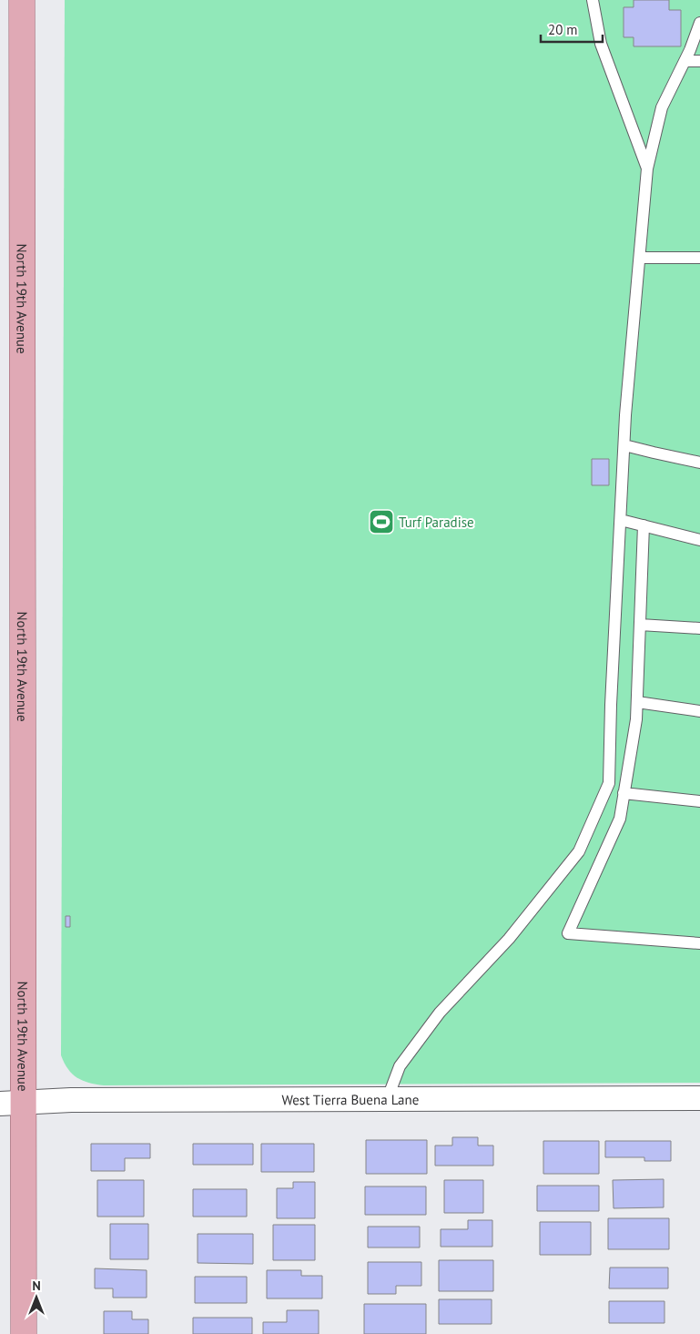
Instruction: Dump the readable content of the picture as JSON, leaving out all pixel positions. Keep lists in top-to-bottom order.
{
  "streets": {
    "main road": ["North 19th Avenue"],
    "street": ["West Tierra Buena Lane"]
  },
  "crossings": [
    ["North 19th Avenue", "West Tierra Buena Lane"]
  ],
  "places": {
    "sports": ["Turf Paradise"]
  },
  "scale_bar": "20 m",
  "north": "top"
}
